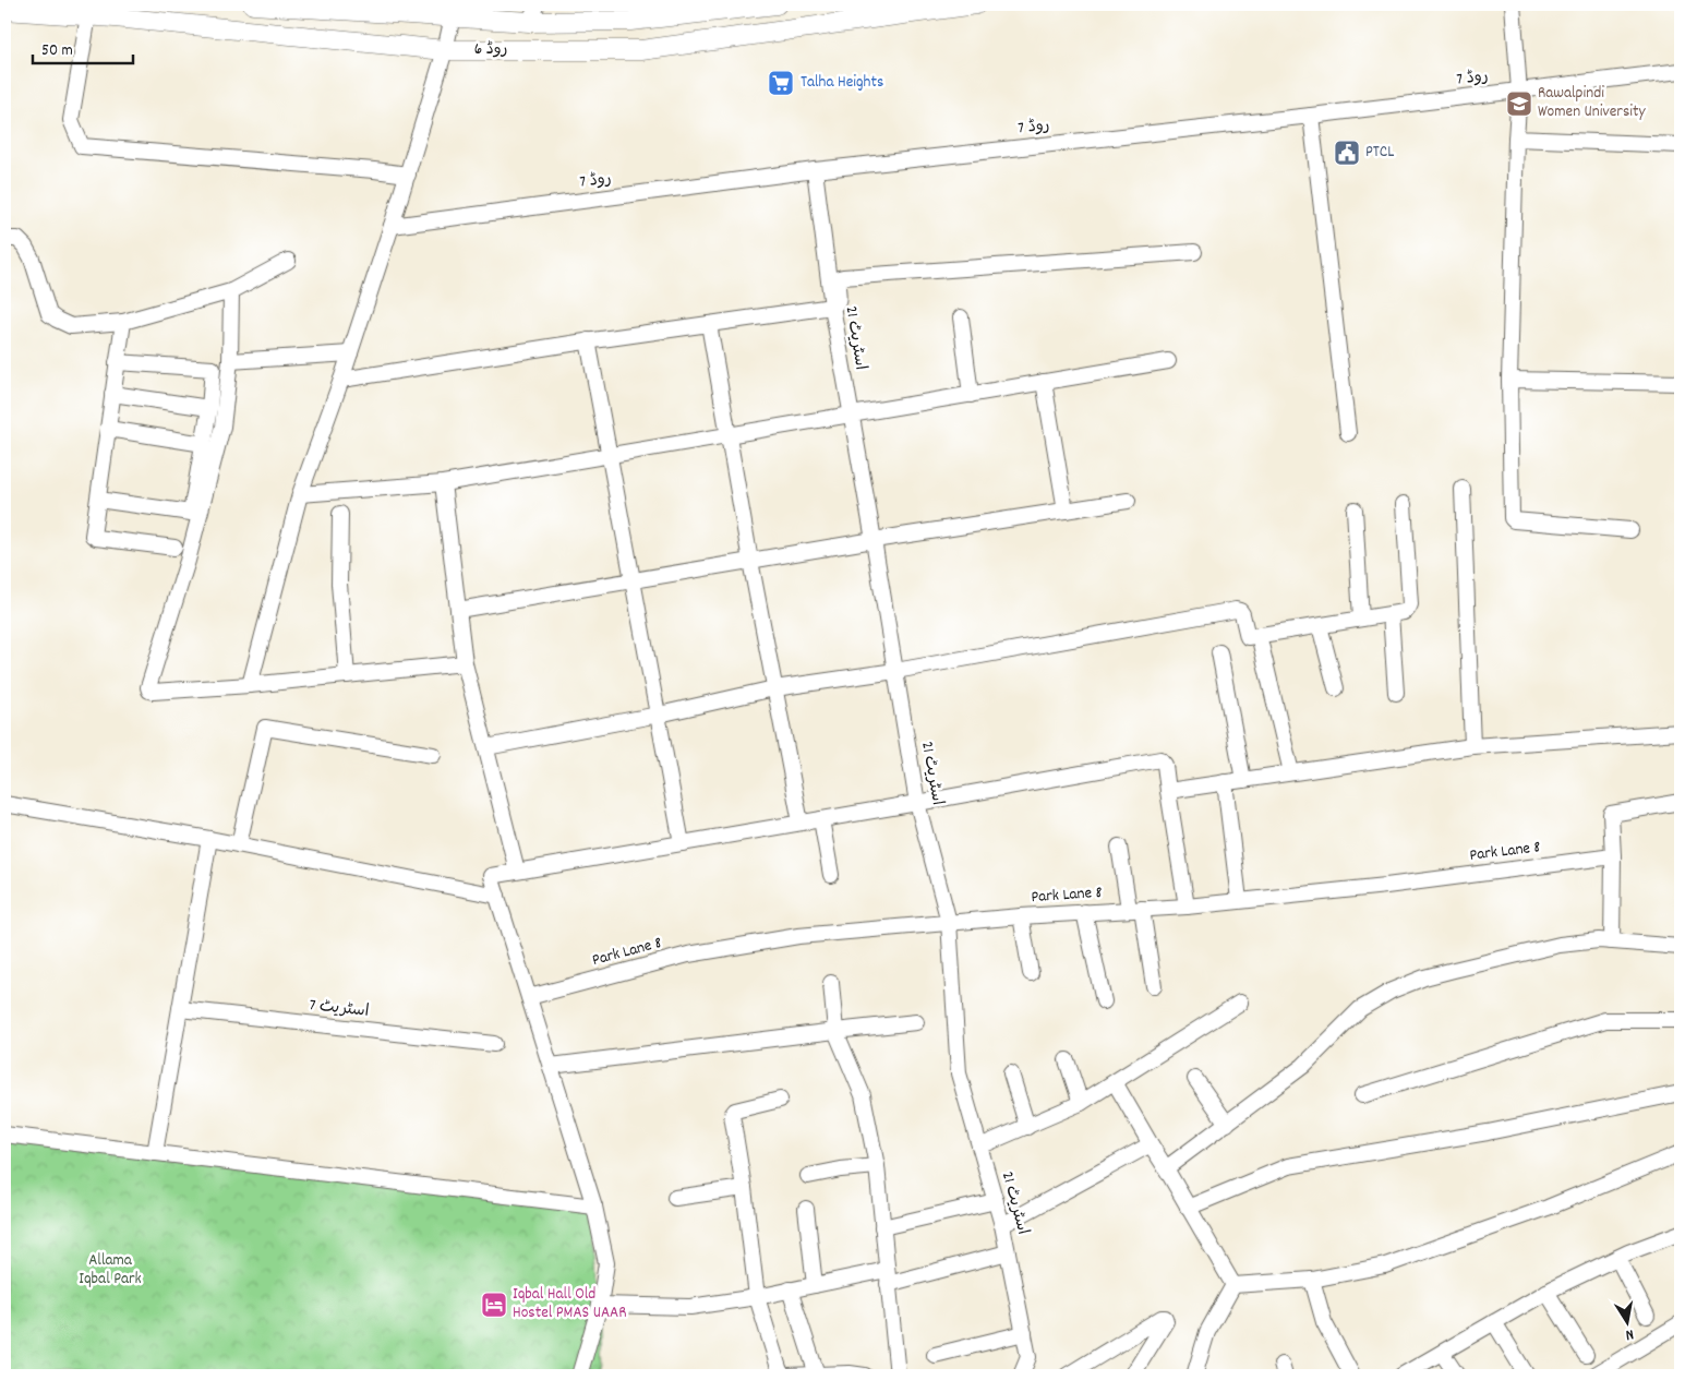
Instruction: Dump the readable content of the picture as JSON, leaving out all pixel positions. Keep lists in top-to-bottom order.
{
  "streets": {
    "main road": ["روڈ 6"],
    "street": [
      "روڈ 7",
      "اسٹریٹ 21",
      "Park Lane 8",
      "اسٹریٹ 7"
    ]
  },
  "crossings": [
    ["روڈ 7", "اسٹریٹ 21"],
    ["اسٹریٹ 21", "Park Lane 8"]
  ],
  "parks": ["Allama Iqbal Park"],
  "places": {
    "supermarket": ["Talha Heights"],
    "school or university": ["Rawalpindi Women University"],
    "public building": ["PTCL"],
    "hotel": ["Iqbal Hall Old Hostel PMAS UAAR"]
  },
  "scale_bar": "50 m",
  "north": "bottom"
}
